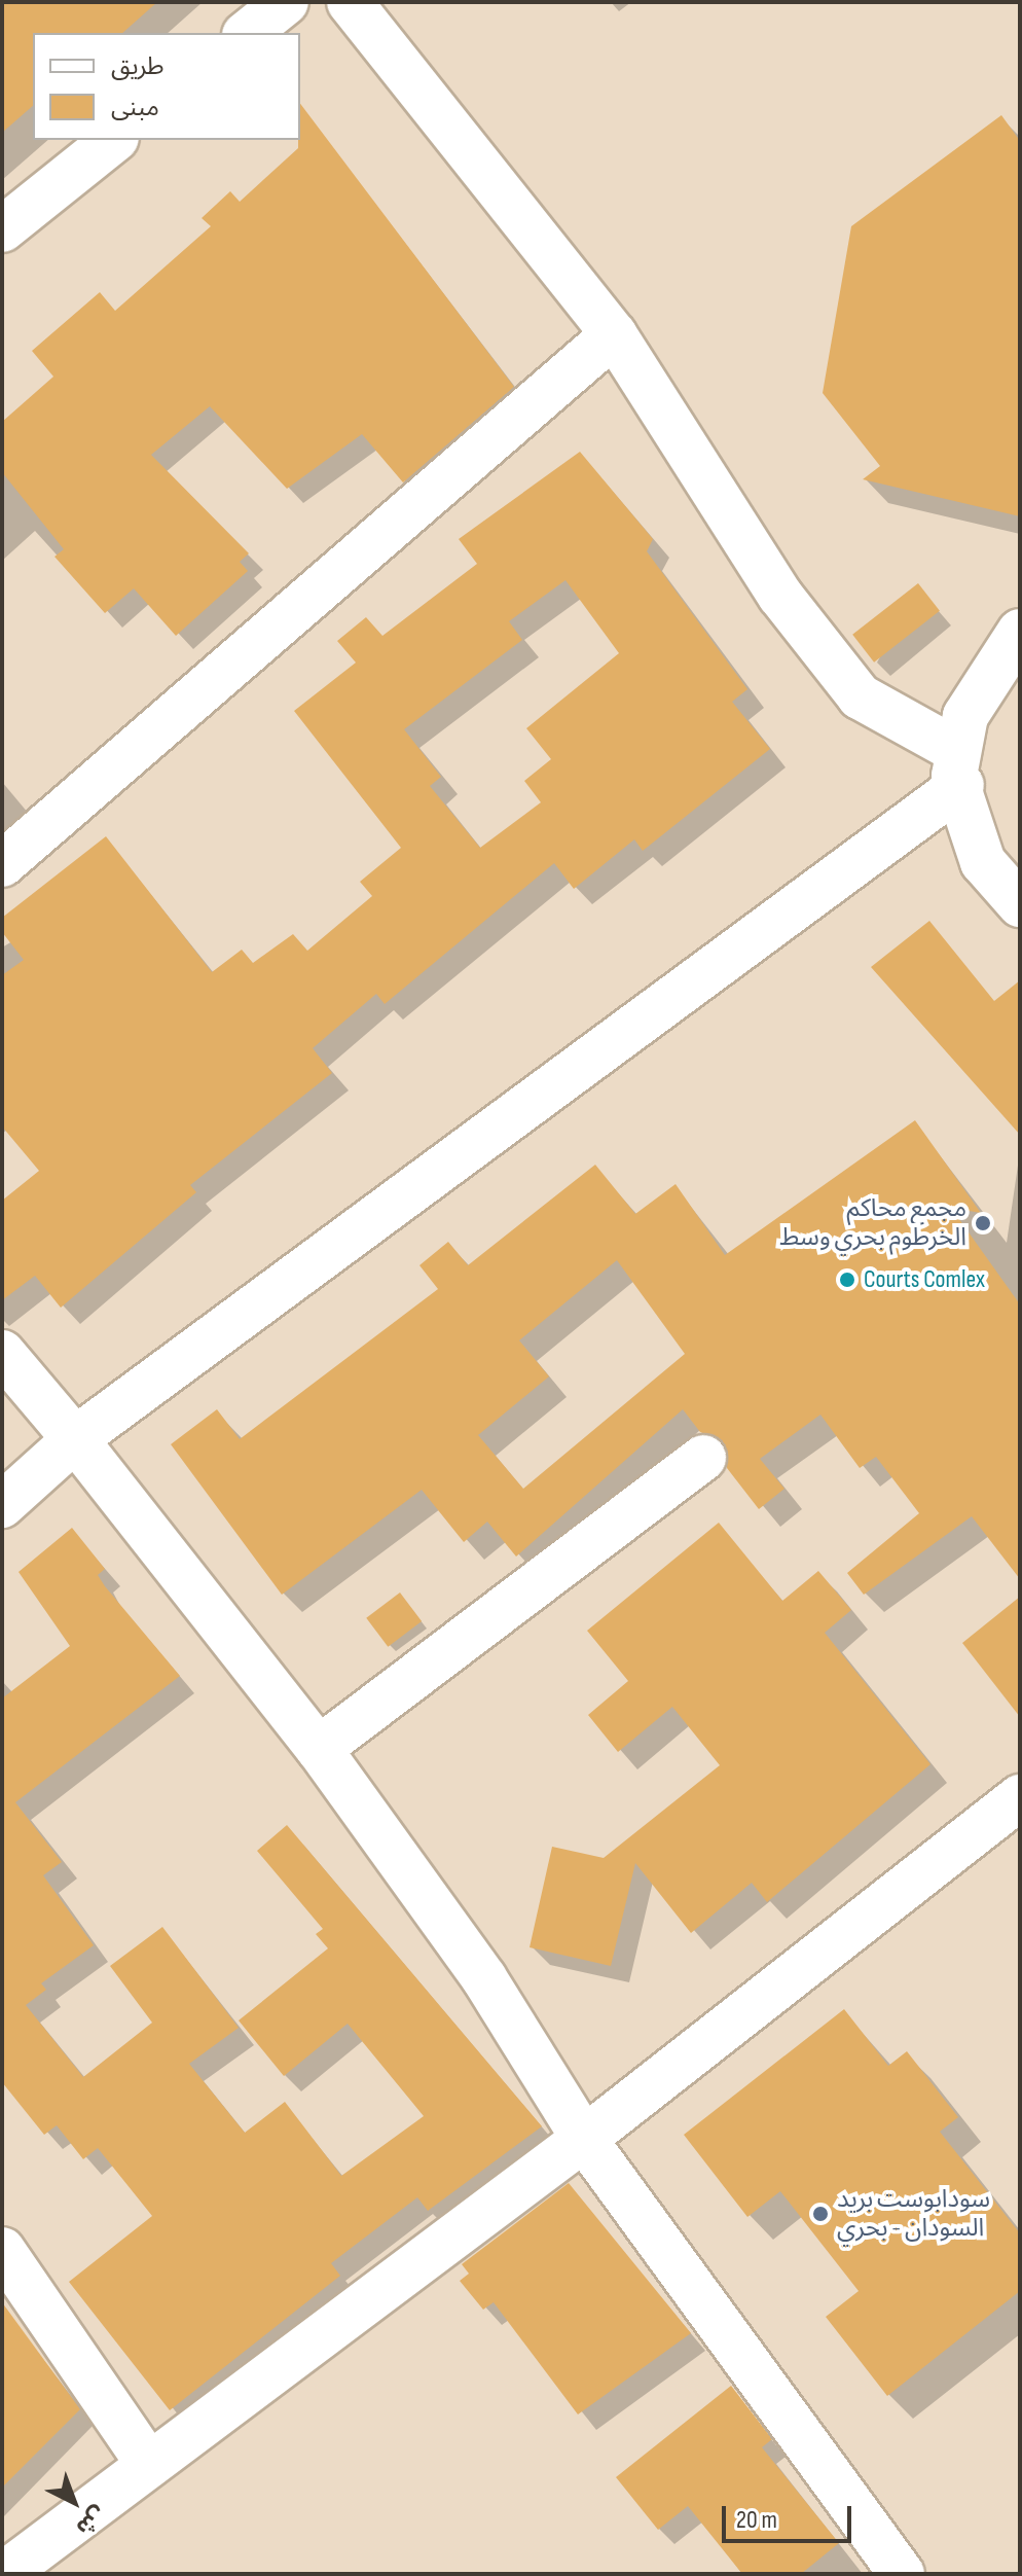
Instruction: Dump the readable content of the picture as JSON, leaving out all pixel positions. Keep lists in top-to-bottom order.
{
  "places": ["مجمع محاكم الخرطوم بحري وسط", "Courts Comlex", "سودابوست بريد السودان - بحري"],
  "legend": ["طريق", "مبنى"],
  "scale_bar": "20 m",
  "north": "bottom right"
}
